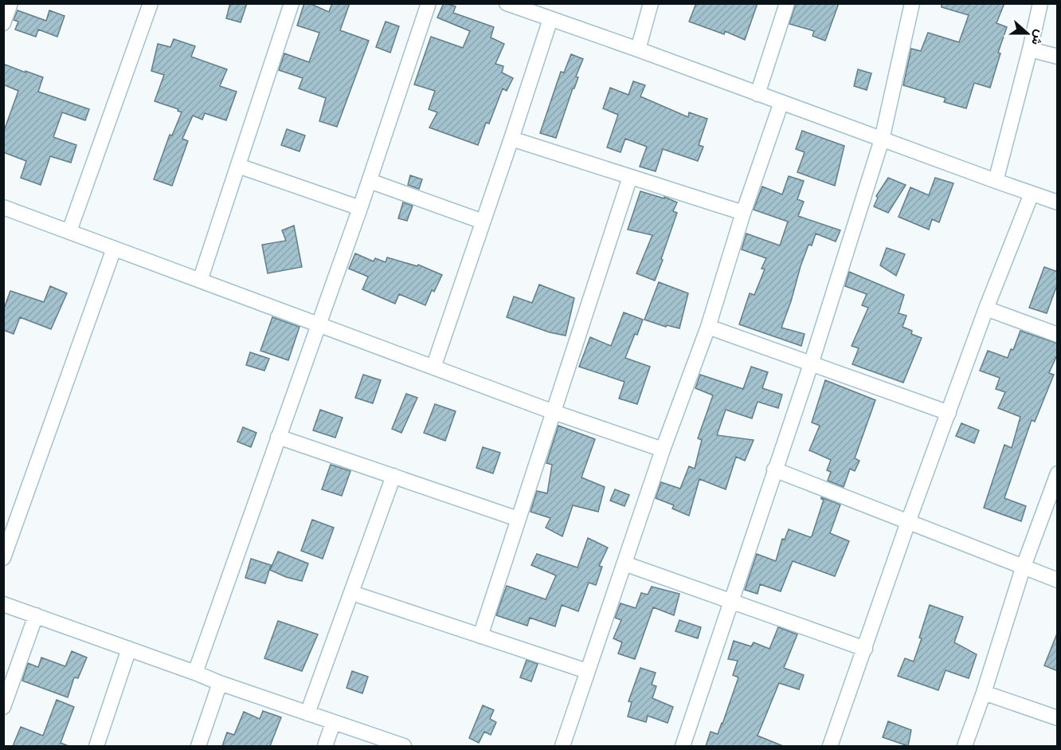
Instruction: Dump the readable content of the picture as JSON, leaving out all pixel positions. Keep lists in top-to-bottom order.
{
  "north": "right"
}
